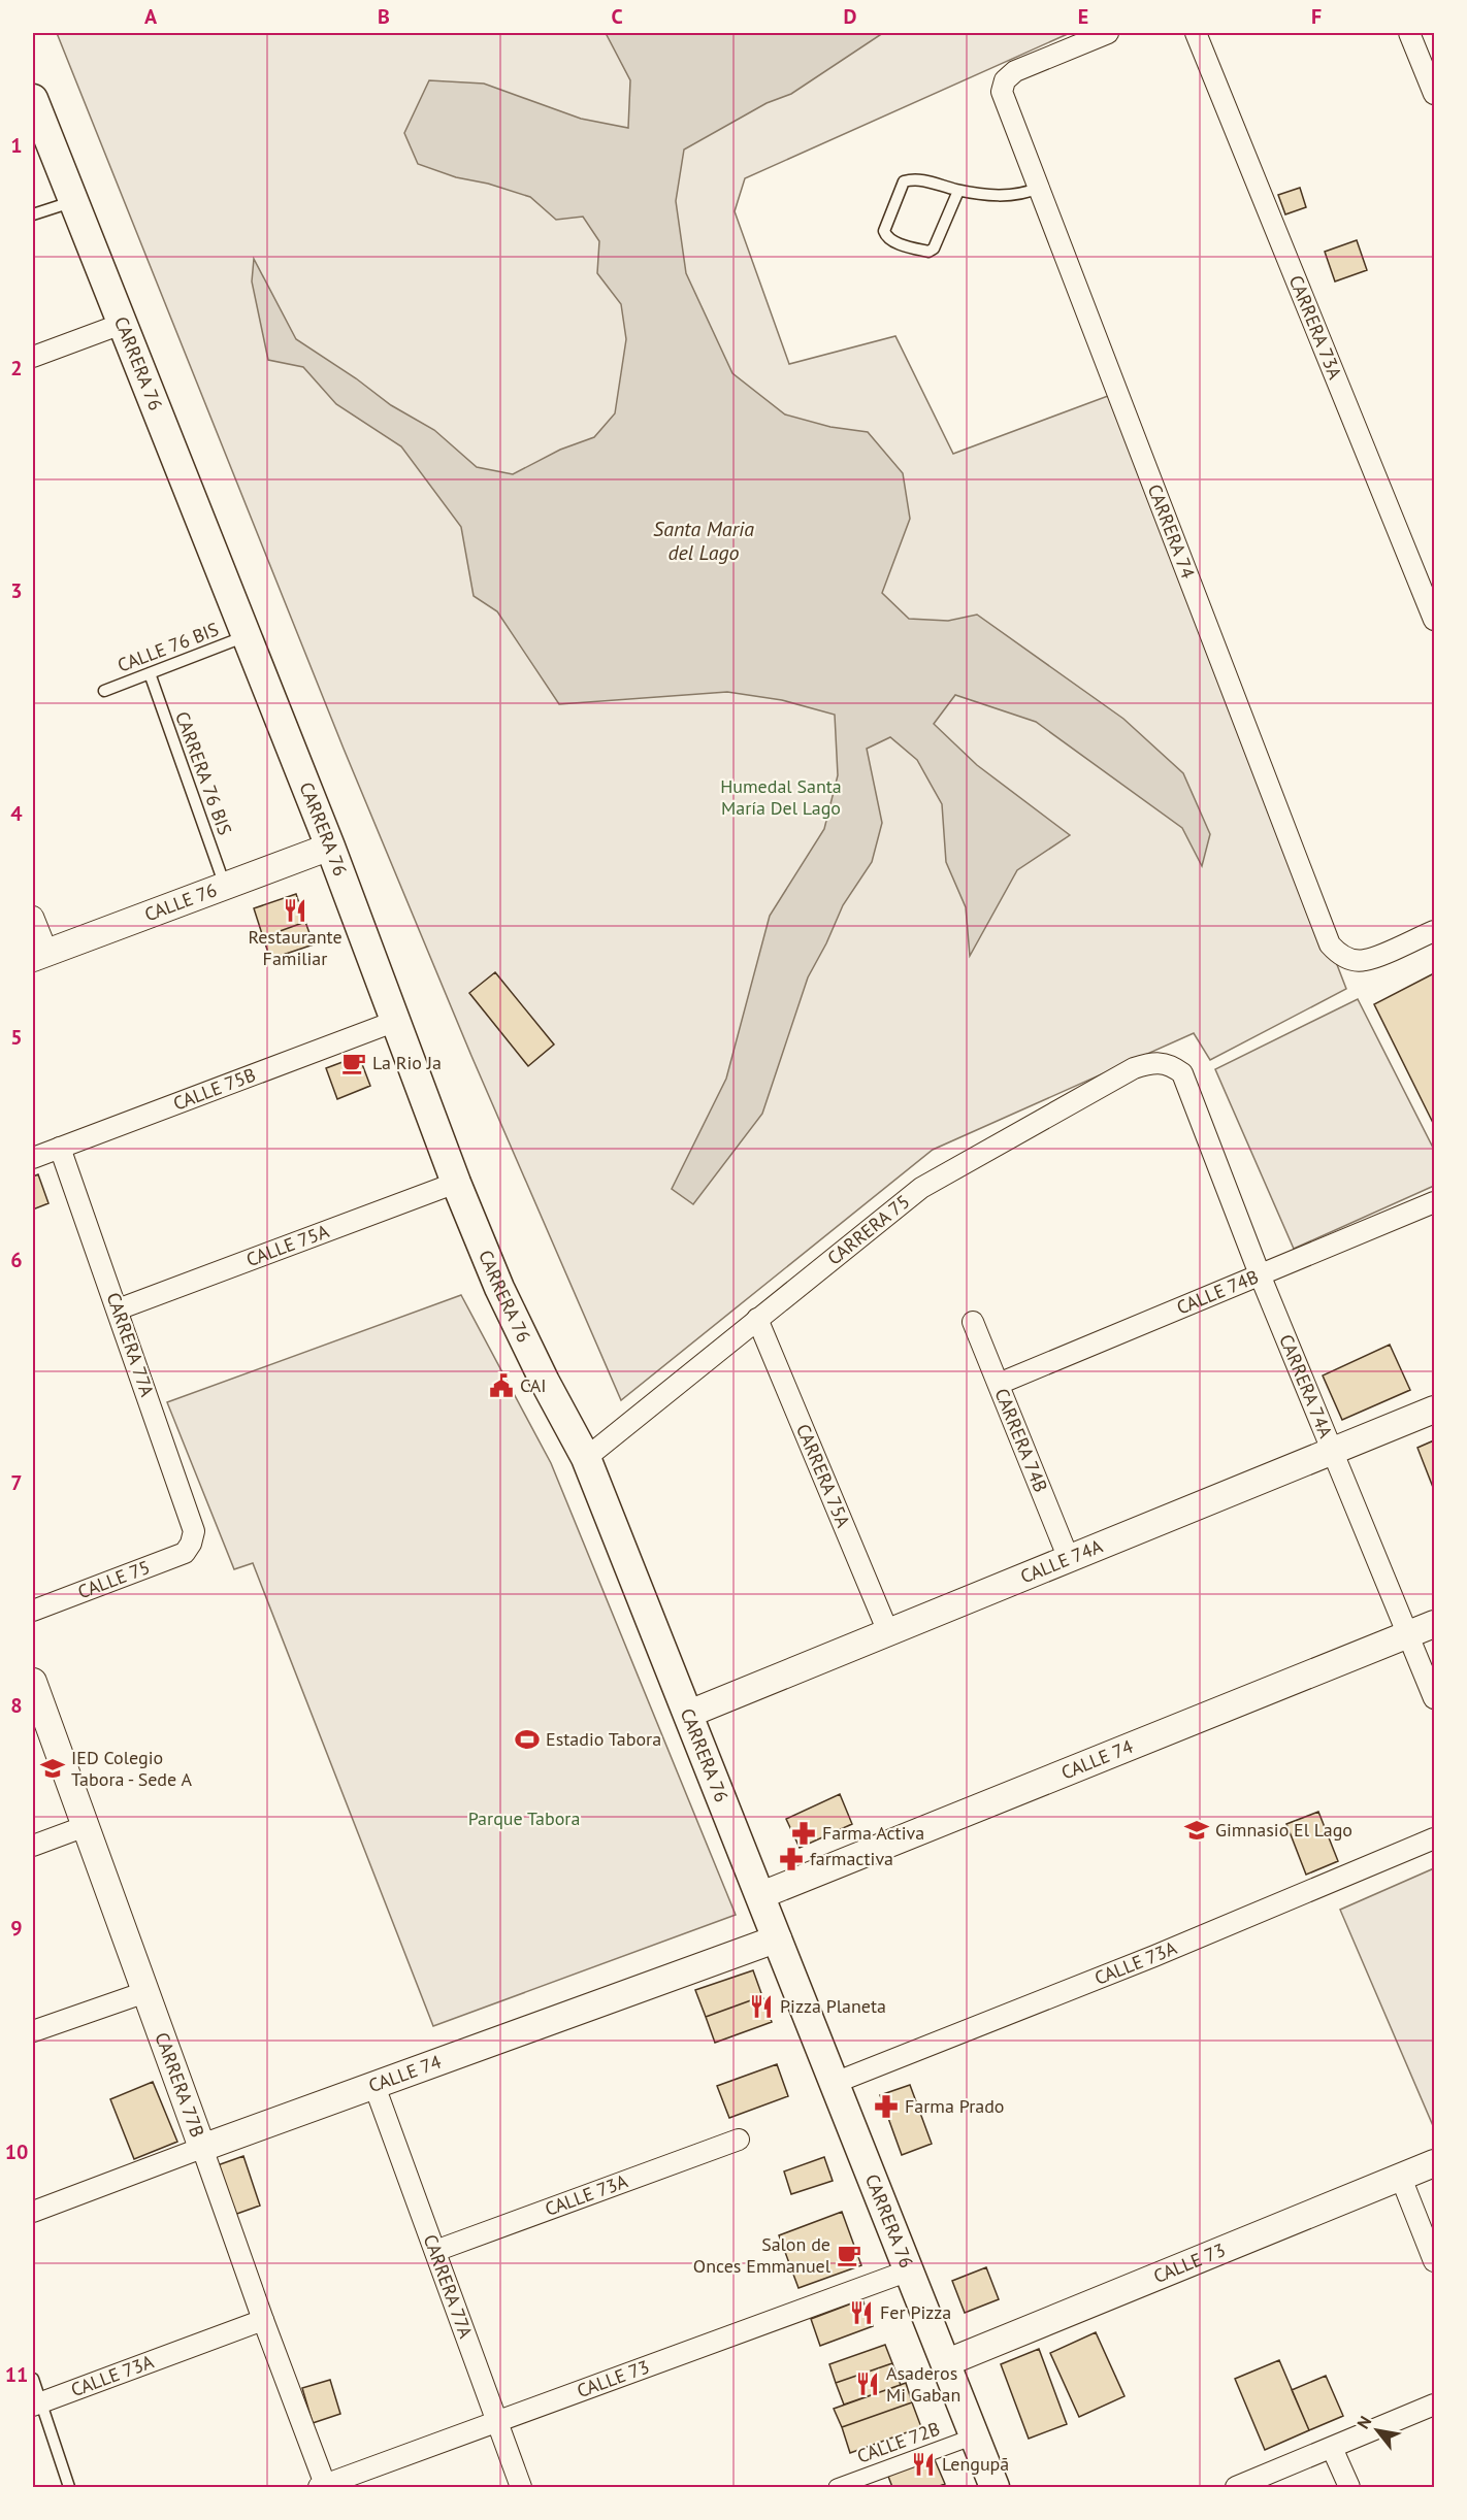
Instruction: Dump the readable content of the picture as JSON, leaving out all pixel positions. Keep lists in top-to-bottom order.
{
  "streets": {
    "main road": ["CARRERA 76"],
    "street": [
      "CARRERA 73A",
      "CARRERA 74",
      "CALLE 76",
      "CALLE 75B",
      "CARRERA 75",
      "CALLE 75A",
      "CALLE 74B",
      "CARRERA 77A",
      "CARRERA 74A",
      "CARRERA 74B",
      "CARRERA 75A",
      "CALLE 74A",
      "CALLE 75",
      "CALLE 74",
      "CALLE 73A",
      "CARRERA 77B",
      "CALLE 73",
      "CALLE 72B"
    ],
    "lane": ["CALLE 76 BIS", "CARRERA 76 BIS"]
  },
  "crossings": [
    ["CARRERA 76", "CALLE 76 BIS"],
    ["CARRERA 76", "CALLE 76"],
    ["CARRERA 76", "CALLE 75B"],
    ["CARRERA 76", "CARRERA 75"],
    ["CARRERA 76", "CALLE 75A"],
    ["CARRERA 76", "CALLE 74A"],
    ["CARRERA 76", "CALLE 74"],
    ["CARRERA 76", "CALLE 73A"],
    ["CARRERA 76", "CALLE 73"],
    ["CARRERA 76", "CALLE 72B"],
    ["CALLE 76 BIS", "CARRERA 76 BIS"],
    ["CARRERA 76 BIS", "CALLE 76"],
    ["CALLE 75B", "CARRERA 77A"],
    ["CARRERA 75", "CARRERA 74A"],
    ["CARRERA 75", "CARRERA 75A"],
    ["CALLE 75A", "CARRERA 77A"],
    ["CALLE 74B", "CARRERA 74A"],
    ["CALLE 74B", "CARRERA 74B"],
    ["CARRERA 77A", "CALLE 75"],
    ["CARRERA 77A", "CALLE 74"],
    ["CARRERA 77A", "CALLE 73A"],
    ["CARRERA 77A", "CALLE 73"],
    ["CARRERA 74A", "CALLE 74A"],
    ["CARRERA 74A", "CALLE 74"],
    ["CARRERA 74B", "CALLE 74A"],
    ["CARRERA 75A", "CALLE 74A"],
    ["CALLE 74", "CARRERA 77B"],
    ["CALLE 73A", "CARRERA 77B"],
    ["CARRERA 77B", "CALLE 73"]
  ],
  "water": ["Santa Maria del Lago"],
  "parks": ["Humedal Santa María Del Lago", "Parque Tabora"],
  "places": {
    "restaurant": [
      "Restaurante Familiar",
      "Pizza Planeta",
      "Fer Pizza",
      "Asaderos Mi Gaban",
      "Lengupã"
    ],
    "cafe": ["La Rio Ja", "Salon de Onces Emmanuel"],
    "public building": ["CAI"],
    "sports": ["Estadio Tabora"],
    "school or university": ["IED Colegio Tabora - Sede A", "Gimnasio El Lago"],
    "pharmacy": ["Farma Activa", "farmactiva", "Farma Prado"]
  },
  "north": "top left",
  "grid": {
    "columns": [
      "A",
      "B",
      "C",
      "D",
      "E",
      "F"
    ],
    "rows": [
      "1",
      "2",
      "3",
      "4",
      "5",
      "6",
      "7",
      "8",
      "9",
      "10",
      "11"
    ]
  }
}
